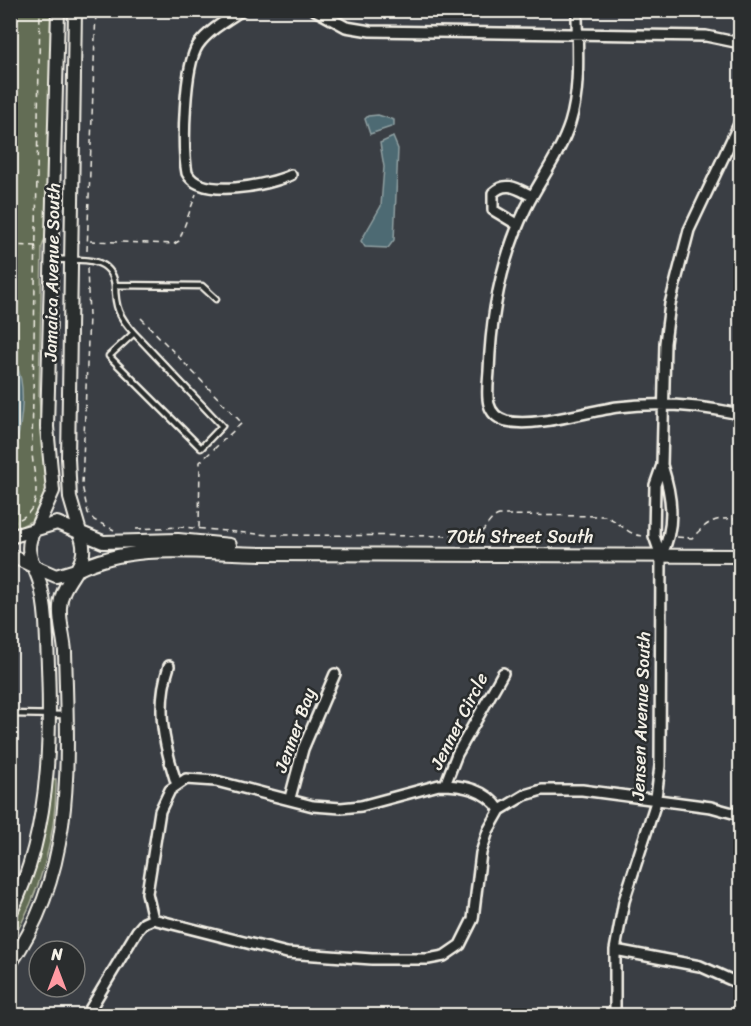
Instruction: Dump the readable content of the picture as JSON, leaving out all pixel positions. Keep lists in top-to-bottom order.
{
  "streets": {
    "street": [
      "Jamaica Avenue South",
      "70th Street South",
      "Jensen Avenue South",
      "Jenner Circle",
      "Jenner Bay"
    ]
  },
  "crossings": [
    ["Jamaica Avenue South", "70th Street South"],
    ["70th Street South", "Jensen Avenue South"]
  ],
  "north": "top"
}
